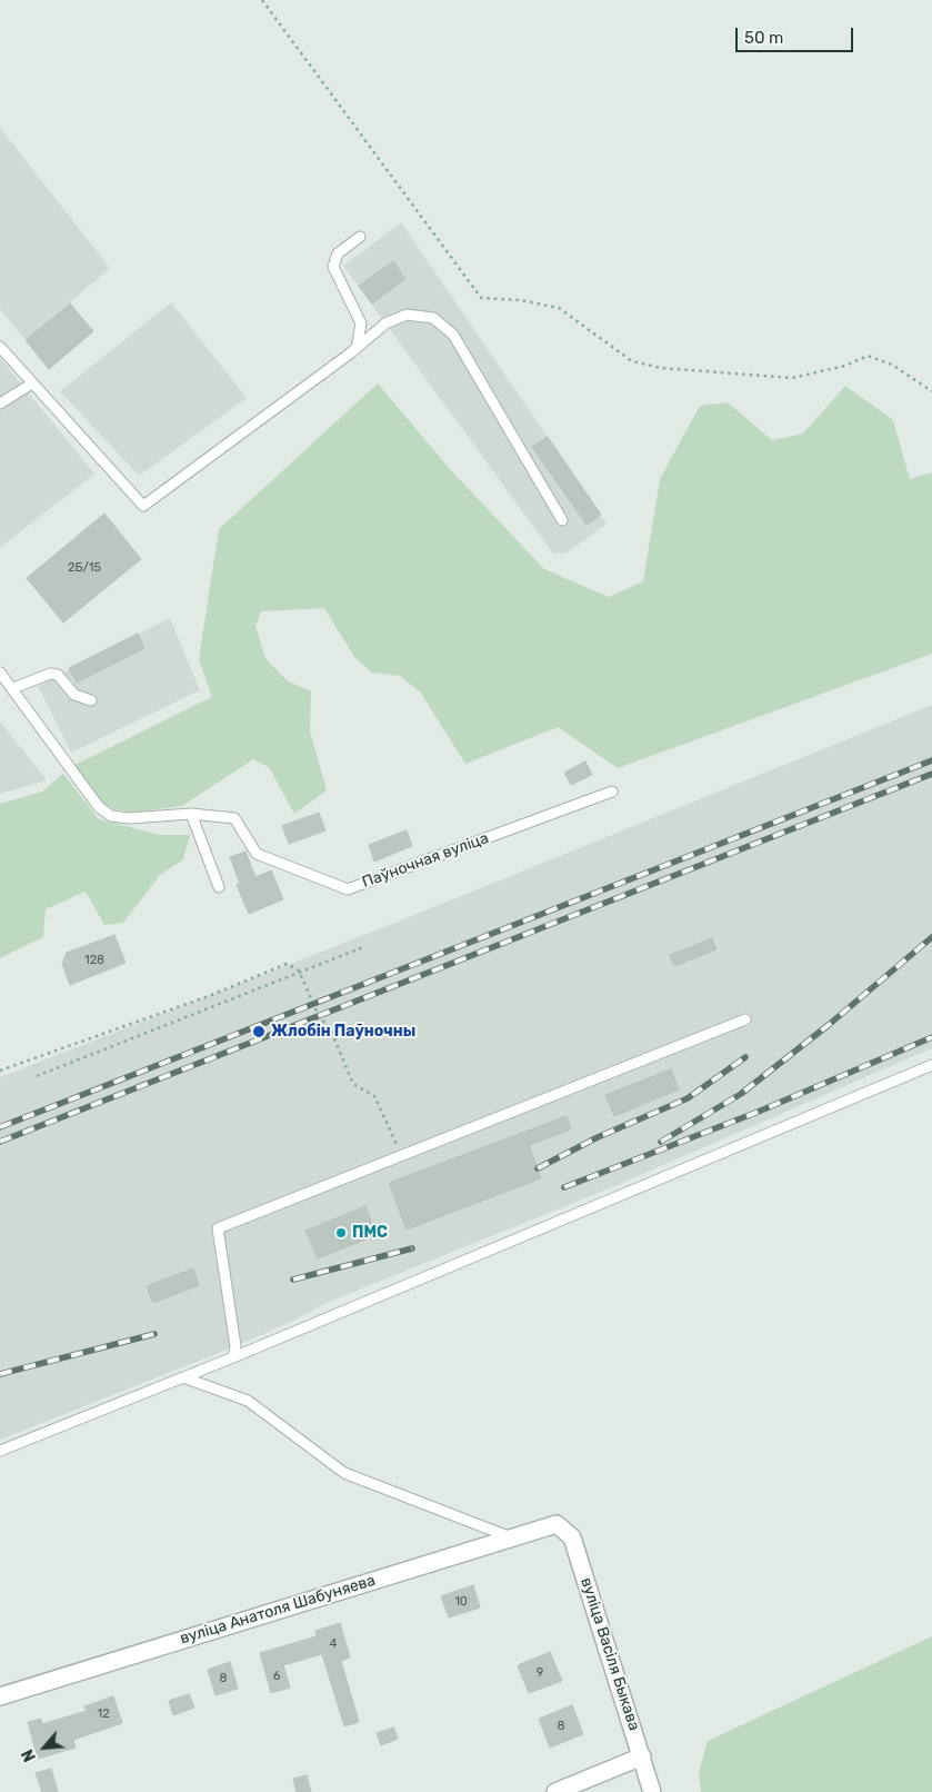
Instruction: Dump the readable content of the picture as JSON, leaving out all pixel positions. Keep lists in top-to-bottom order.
{
  "streets": {
    "street": ["вуліца Анатоля Шабуняева", "вуліца Васіля Быкава"],
    "lane": ["Паўночная вуліца"]
  },
  "crossings": [
    ["вуліца Анатоля Шабуняева", "вуліца Васіля Быкава"]
  ],
  "places": ["Жлобін Паўночны", "ПМС"],
  "house_numbers": [
    "2Б/15",
    "128",
    "10",
    "4",
    "9",
    "6",
    "8",
    "12",
    "8"
  ],
  "scale_bar": "50 m",
  "north": "bottom left"
}
